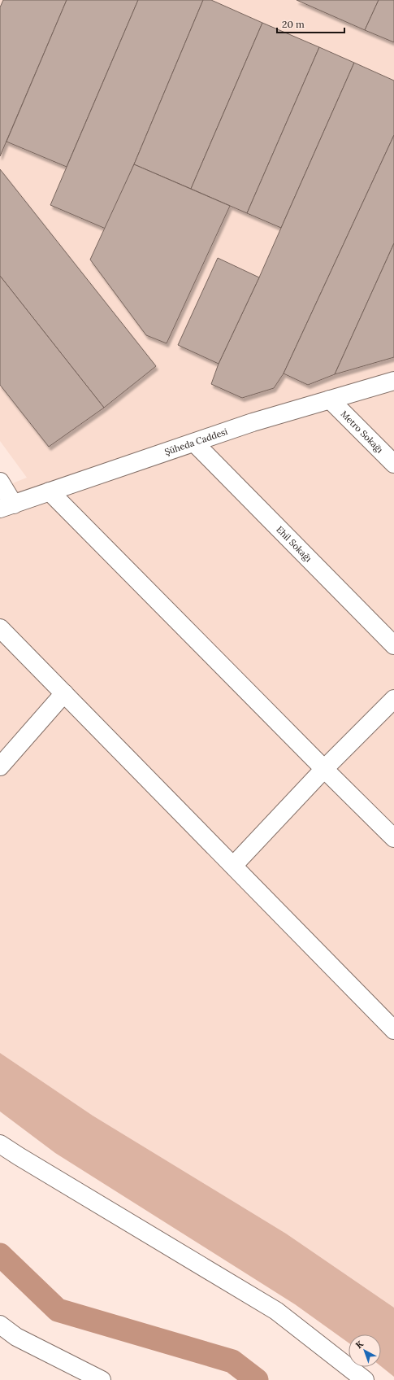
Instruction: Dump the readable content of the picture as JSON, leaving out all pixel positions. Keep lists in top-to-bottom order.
{
  "streets": {
    "street": ["Metro Sokağı", "Şüheda Caddesi", "Ehil Sokağı"]
  },
  "crossings": [
    ["Metro Sokağı", "Şüheda Caddesi"],
    ["Şüheda Caddesi", "Ehil Sokağı"]
  ],
  "scale_bar": "20 m",
  "north": "top left"
}
